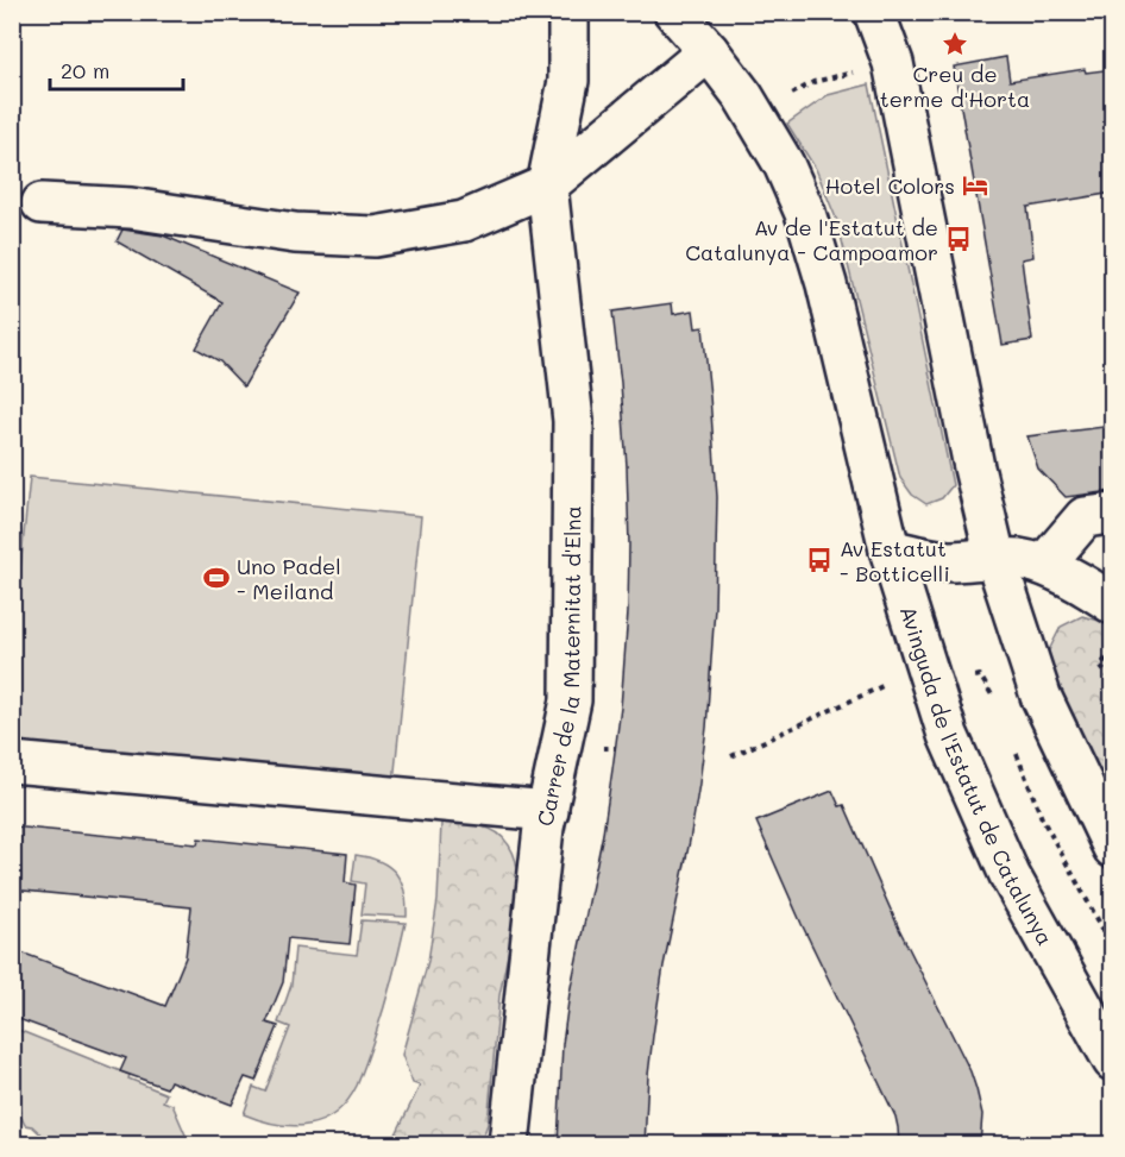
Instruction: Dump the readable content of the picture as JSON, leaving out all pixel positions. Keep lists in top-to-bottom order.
{
  "streets": {
    "main road": ["Carrer de la Maternitat d'Elna", "Avinguda de l'Estatut de Catalunya"]
  },
  "places": {
    "place": ["Creu de terme d'Horta"],
    "hotel": ["Hotel Colors"],
    "bus stop": ["Av de l'Estatut de Catalunya - Campoamor", "Av Estatut - Botticelli"],
    "sports": ["Uno Padel - Meiland"]
  },
  "scale_bar": "20 m"
}
